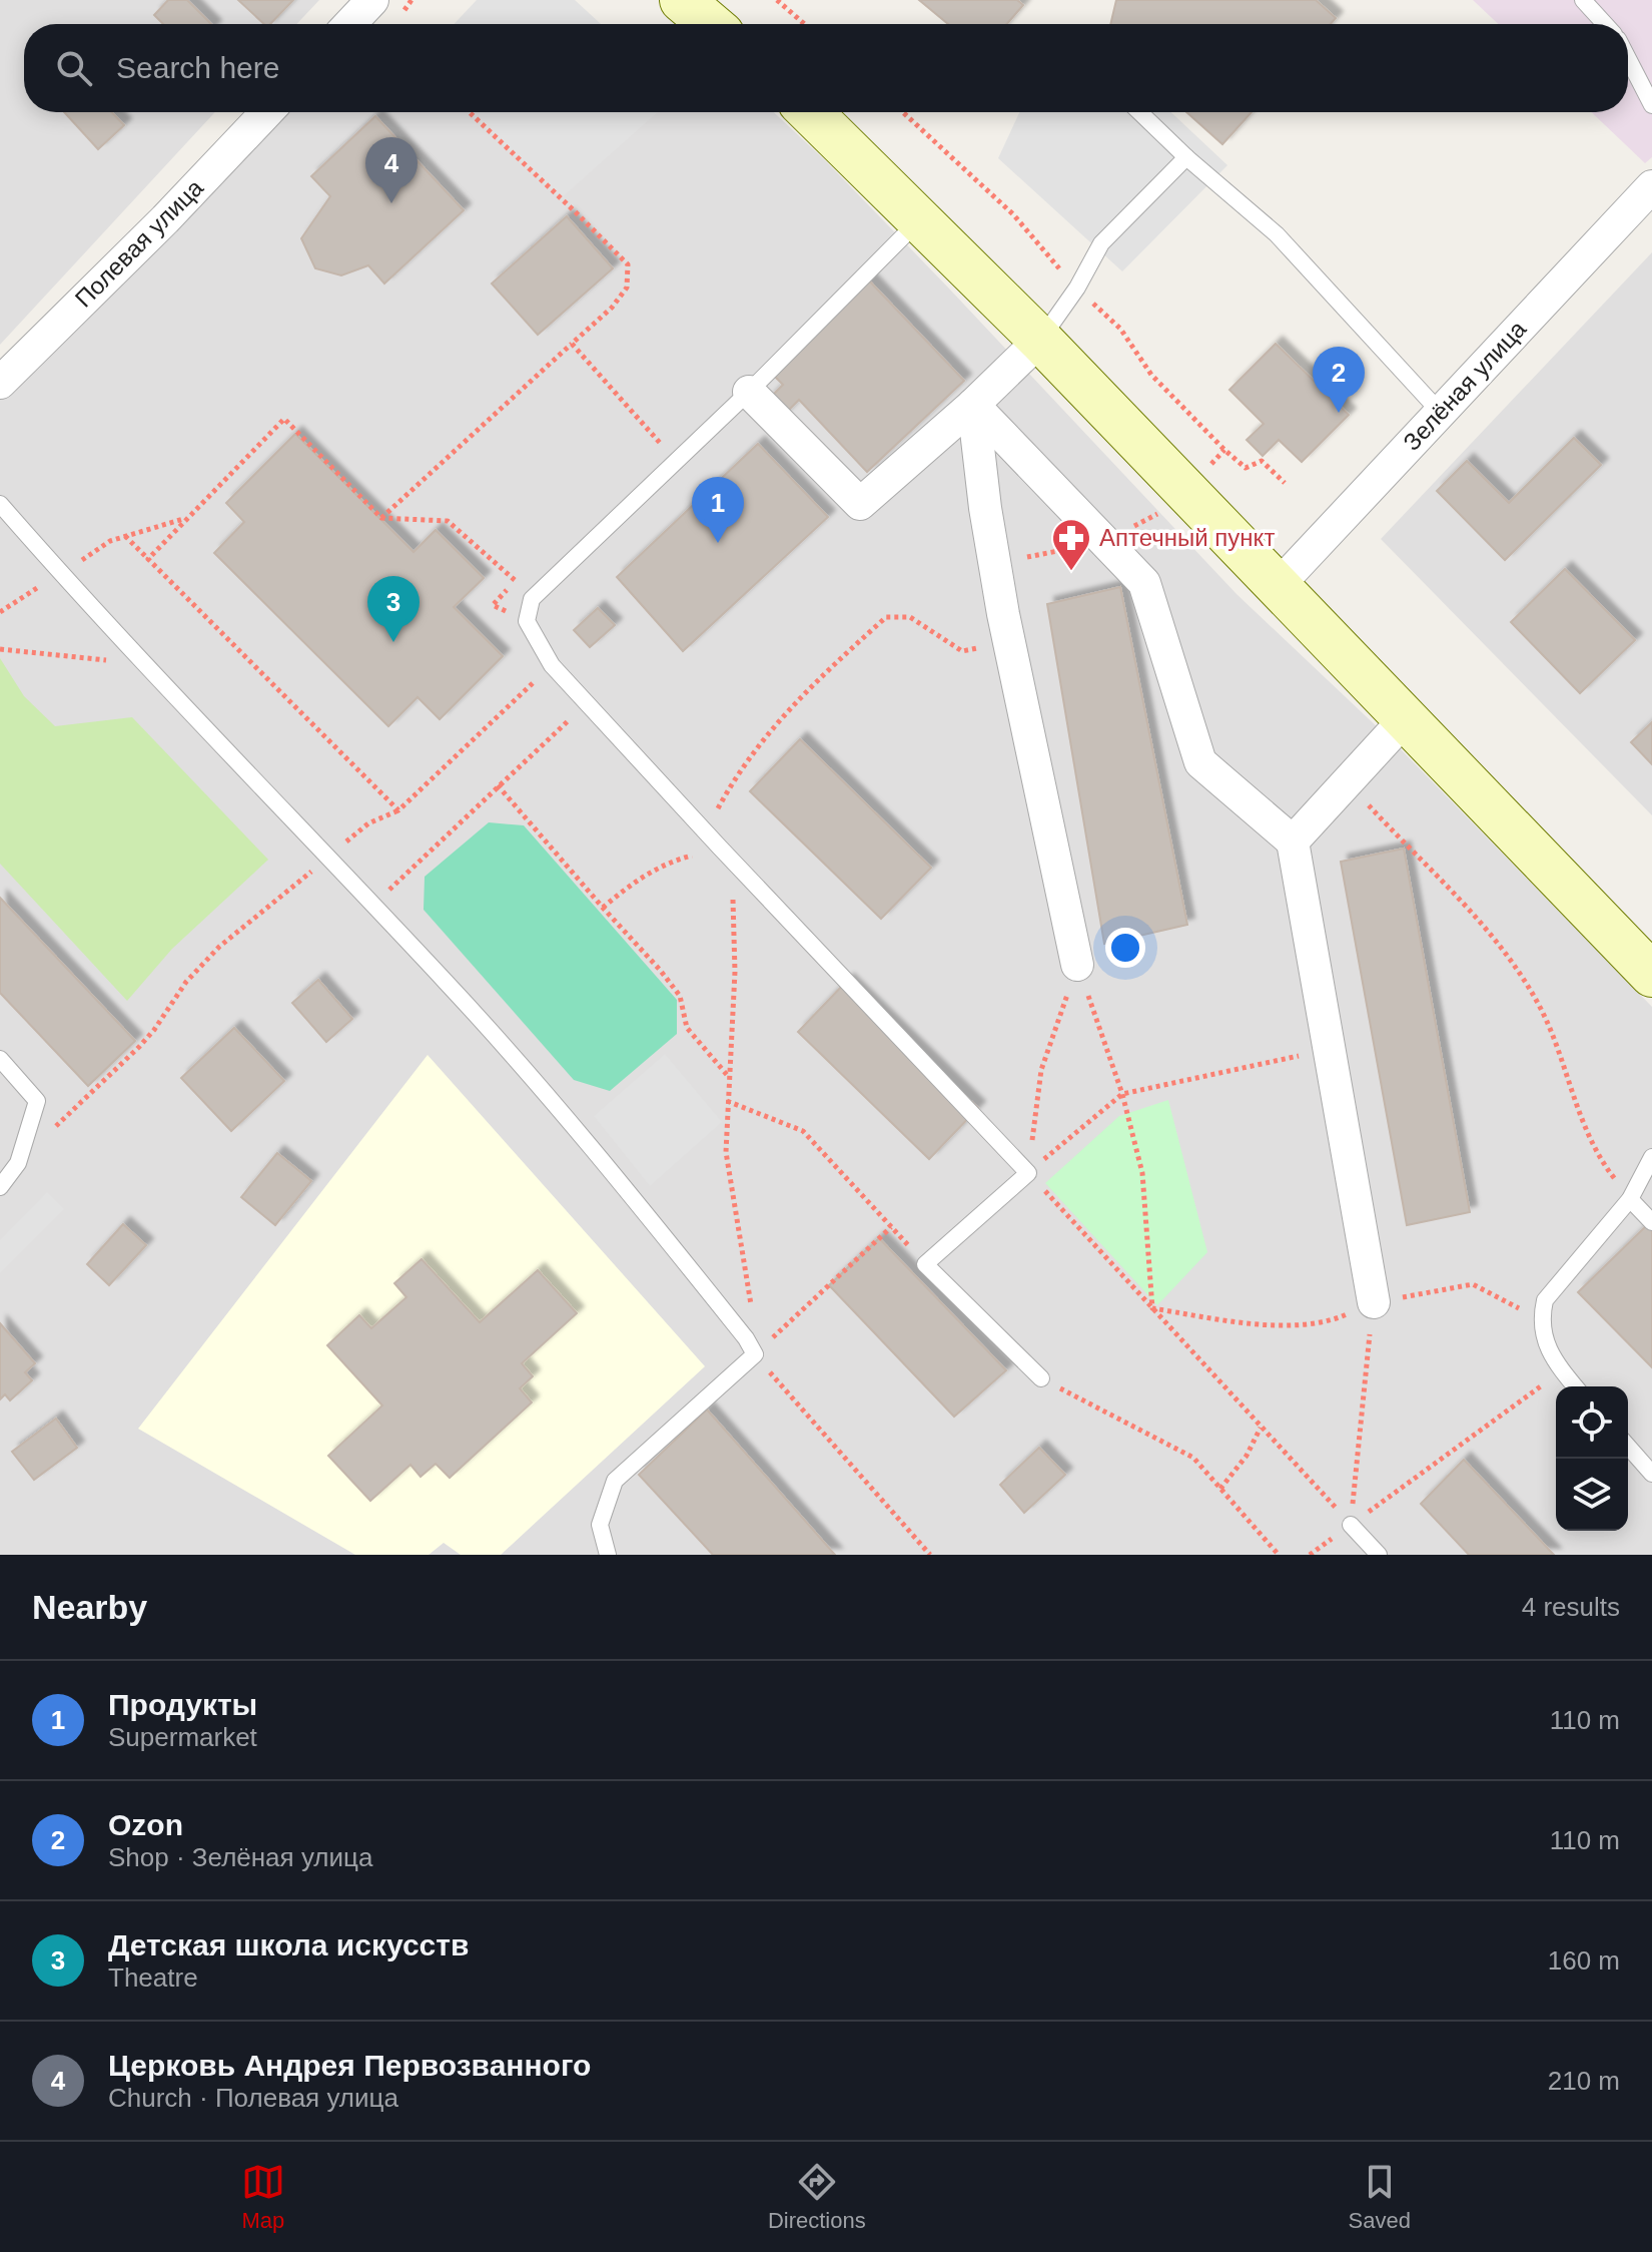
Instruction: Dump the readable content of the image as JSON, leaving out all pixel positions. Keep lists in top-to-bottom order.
{
  "streets": {
    "street": ["Полевая улица", "Зелёная улица"]
  },
  "places": {
    "pharmacy": ["Аптечный пункт"]
  },
  "page": {
    "search": "Search here",
    "pins": [
      "4",
      "2",
      "1",
      "3"
    ],
    "heading": ["Nearby", "4 results"],
    "list": [
      {
        "mark": "1",
        "name": "Продукты",
        "note": "Supermarket",
        "value": "110 m"
      },
      {
        "mark": "2",
        "name": "Ozon",
        "note": "Shop · Зелёная улица",
        "value": "110 m"
      },
      {
        "mark": "3",
        "name": "Детская школа искусств",
        "note": "Theatre",
        "value": "160 m"
      },
      {
        "mark": "4",
        "name": "Церковь Андрея Первозванного",
        "note": "Church · Полевая улица",
        "value": "210 m"
      }
    ],
    "nav": ["Map", "Directions", "Saved"]
  }
}
